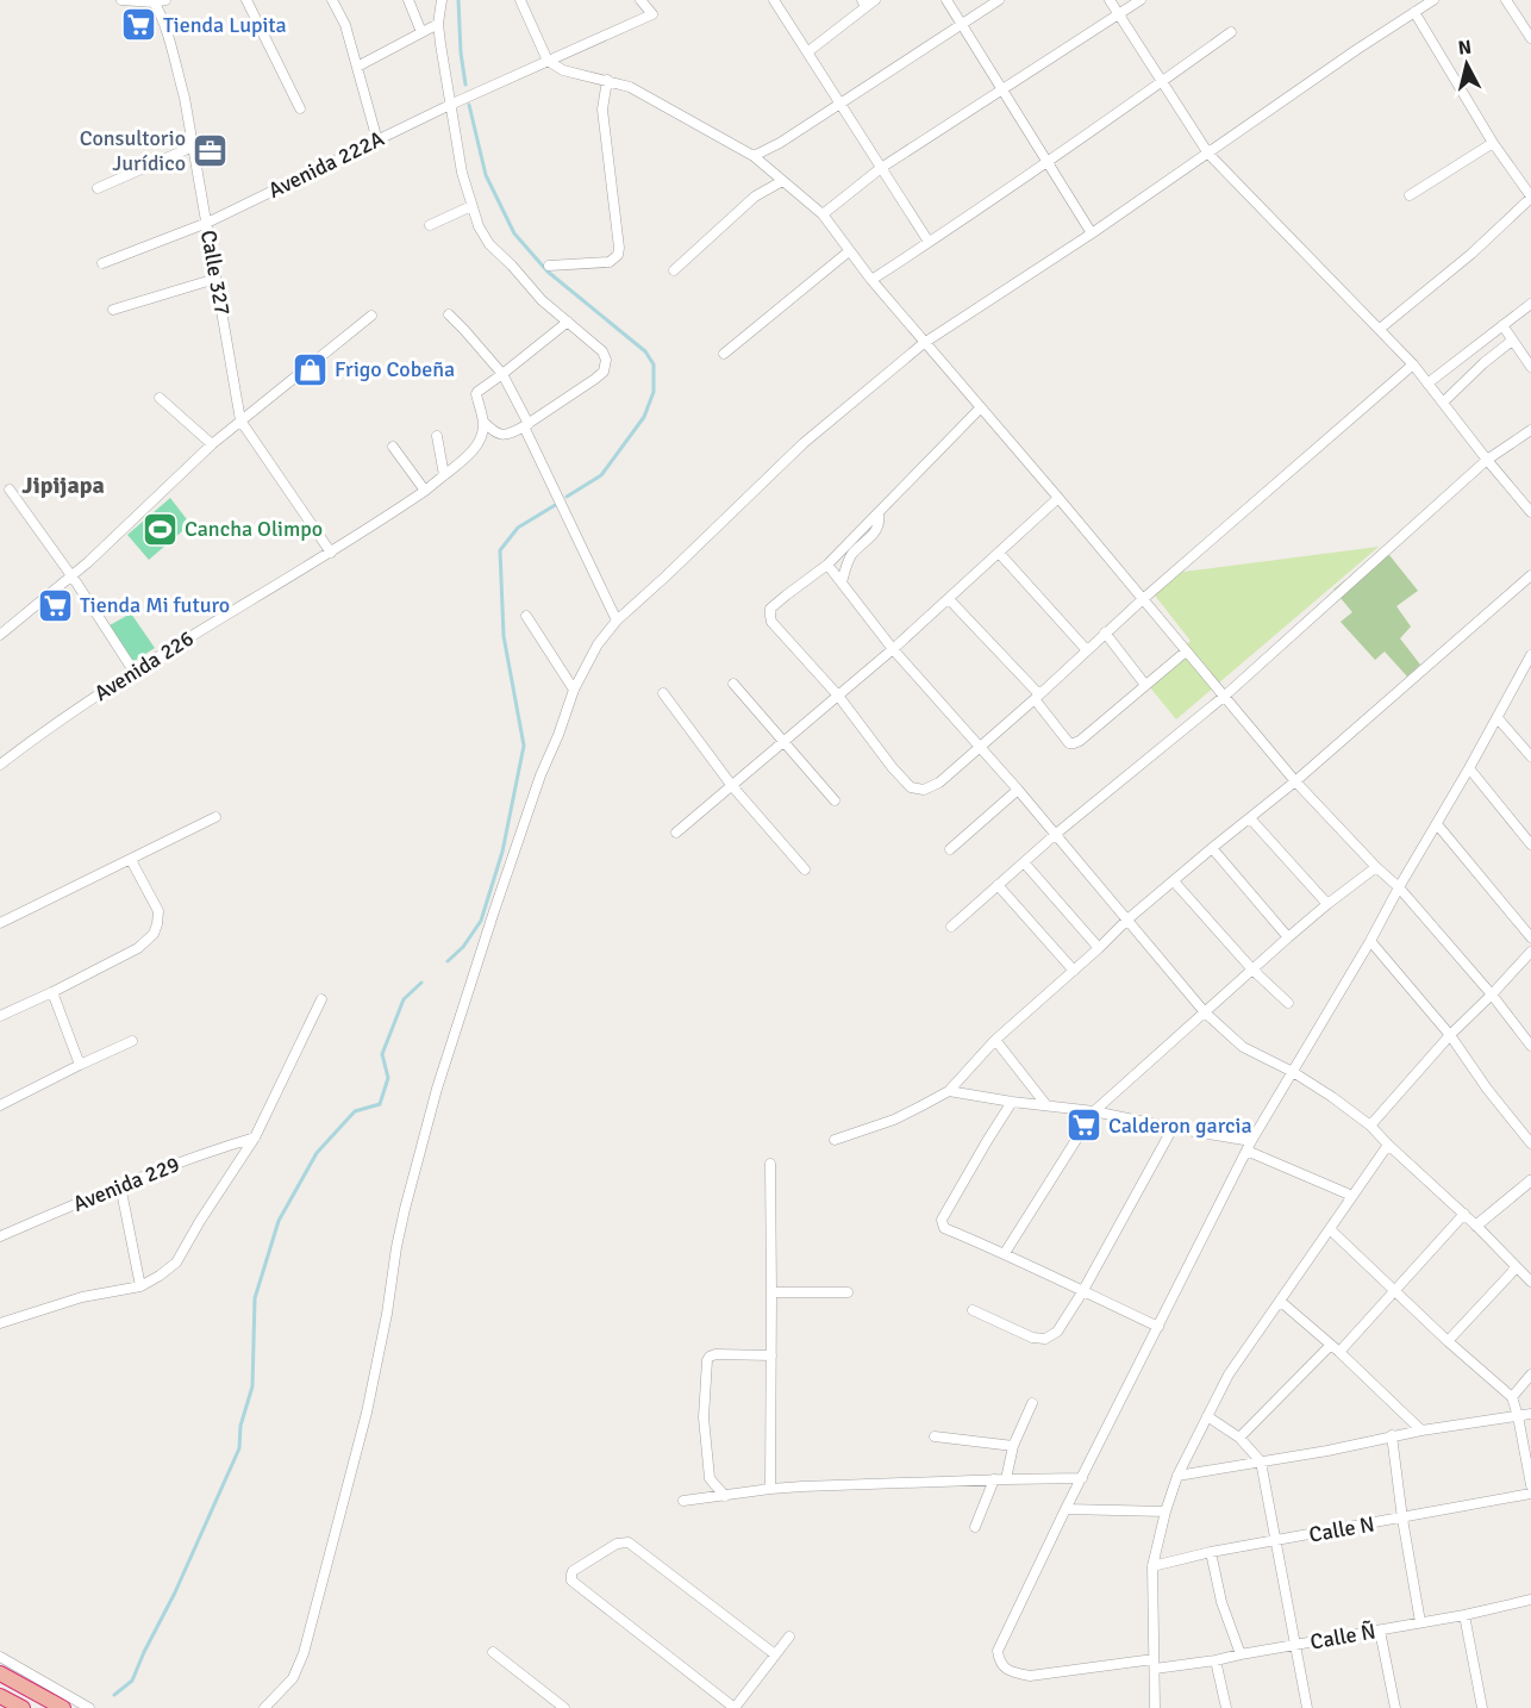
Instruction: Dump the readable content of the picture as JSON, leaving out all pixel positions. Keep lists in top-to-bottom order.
{
  "streets": {
    "street": [
      "Avenida 222A",
      "Calle 327",
      "Avenida 226",
      "Avenida 229",
      "Calle N",
      "Calle Ñ"
    ]
  },
  "crossings": [
    ["Avenida 222A", "Calle 327"],
    ["Calle 327", "Avenida 226"]
  ],
  "districts": ["Jipijapa"],
  "places": {
    "supermarket": ["Tienda Lupita", "Tienda Mi futuro", "Calderon garcia"],
    "office": ["Consultorio Jurídico"],
    "shop": ["Frigo Cobeña"],
    "sports": ["Cancha Olimpo"]
  },
  "north": "top"
}
